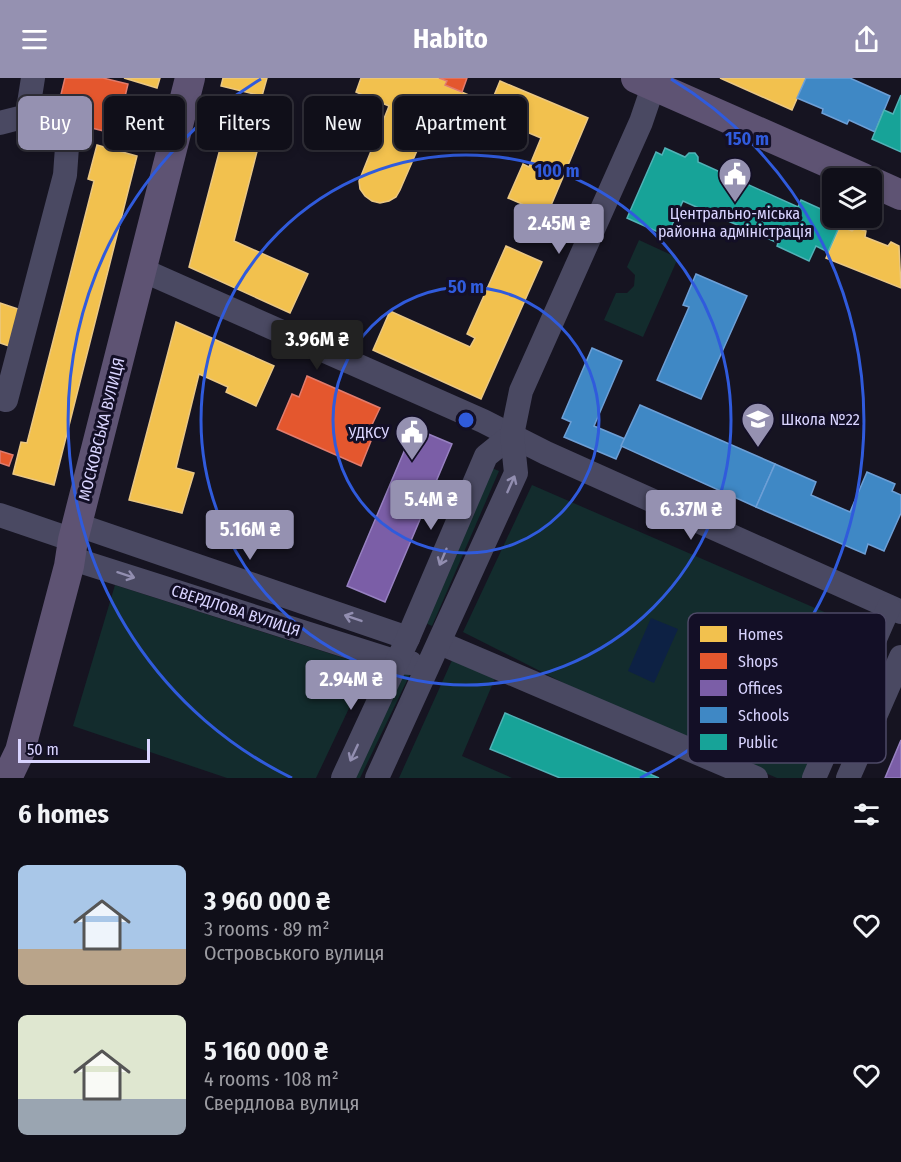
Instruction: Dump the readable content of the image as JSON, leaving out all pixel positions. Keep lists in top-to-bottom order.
{
  "streets": {
    "main road": ["МОСКОВСЬКА ВУЛИЦЯ"],
    "street": ["СВЕРДЛОВА ВУЛИЦЯ"]
  },
  "crossings": [
    ["МОСКОВСЬКА ВУЛИЦЯ", "СВЕРДЛОВА ВУЛИЦЯ"]
  ],
  "places": {
    "public building": ["Центрально-міська районна адміністрація", "УДКСУ"],
    "school or university": ["Школа №22"]
  },
  "legend": [
    "Homes",
    "Shops",
    "Offices",
    "Schools",
    "Public"
  ],
  "scale_bar": "50 m",
  "page": {
    "header": "Habito",
    "chip": [
      "Buy",
      "Rent",
      "Filters",
      "New",
      "Apartment"
    ],
    "price": [
      "2.45M ₴",
      "3.96M ₴",
      "5.4M ₴",
      "6.37M ₴",
      "5.16M ₴",
      "2.94M ₴"
    ],
    "scale": "50 m",
    "heading": "6 homes",
    "list": [
      {
        "name": "3 960 000 ₴",
        "note": "3 rooms · 89 m² · Островського вулиця"
      },
      {
        "name": "5 160 000 ₴",
        "note": "4 rooms · 108 m² · Свердлова вулиця"
      }
    ]
  },
  "rings": ["150 m", "100 m", "50 m"]
}
